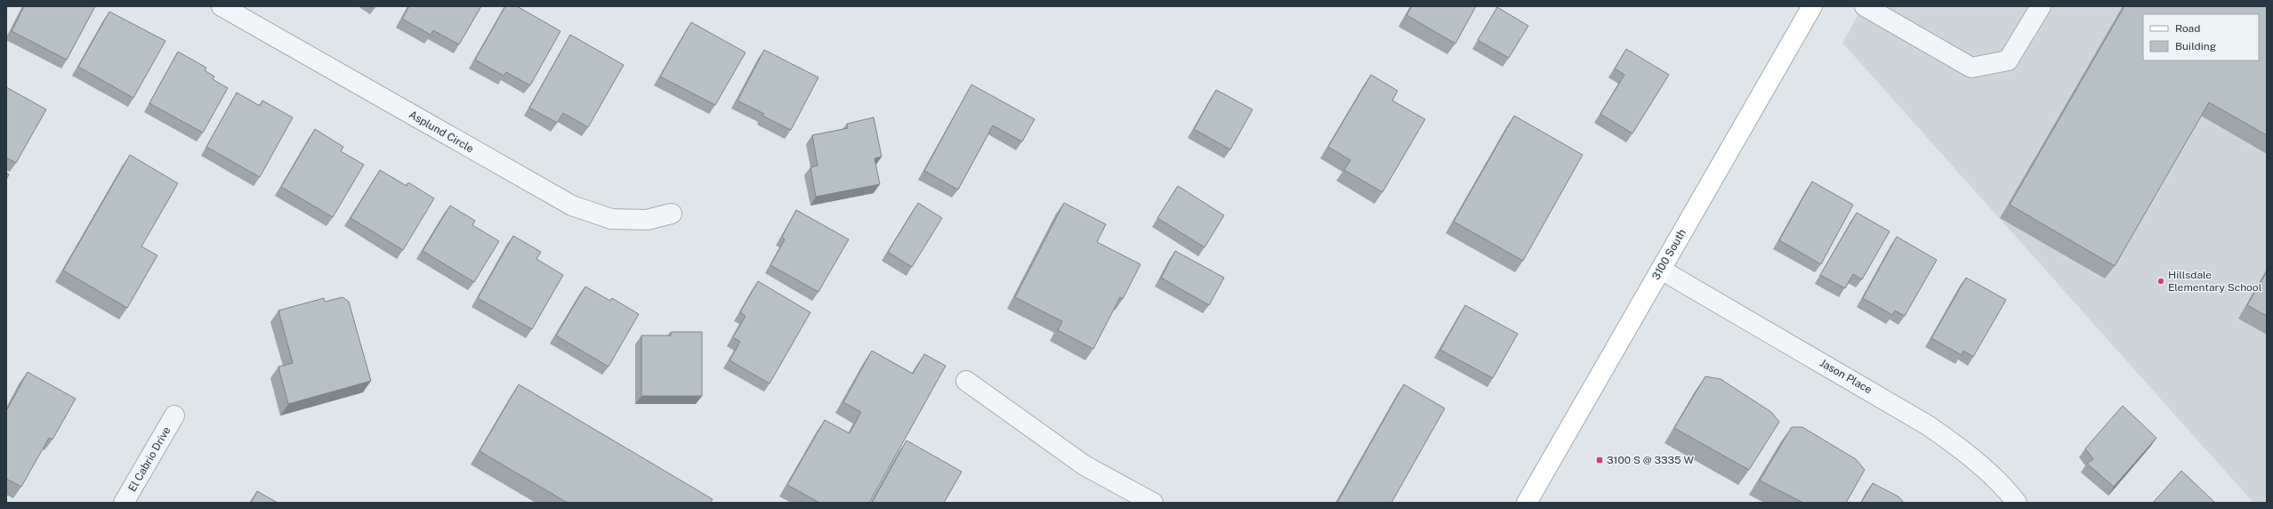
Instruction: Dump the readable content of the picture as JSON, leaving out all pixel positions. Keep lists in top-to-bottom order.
{
  "streets": {
    "main road": ["3100 South"],
    "street": ["Asplund Circle", "Jason Place", "El Cabrio Drive"]
  },
  "crossings": [
    ["3100 South", "Jason Place"]
  ],
  "places": {
    "other": ["Hillsdale Elementary School"],
    "transit": ["3100 S @ 3335 W"]
  },
  "legend": ["Road", "Building"]
}
